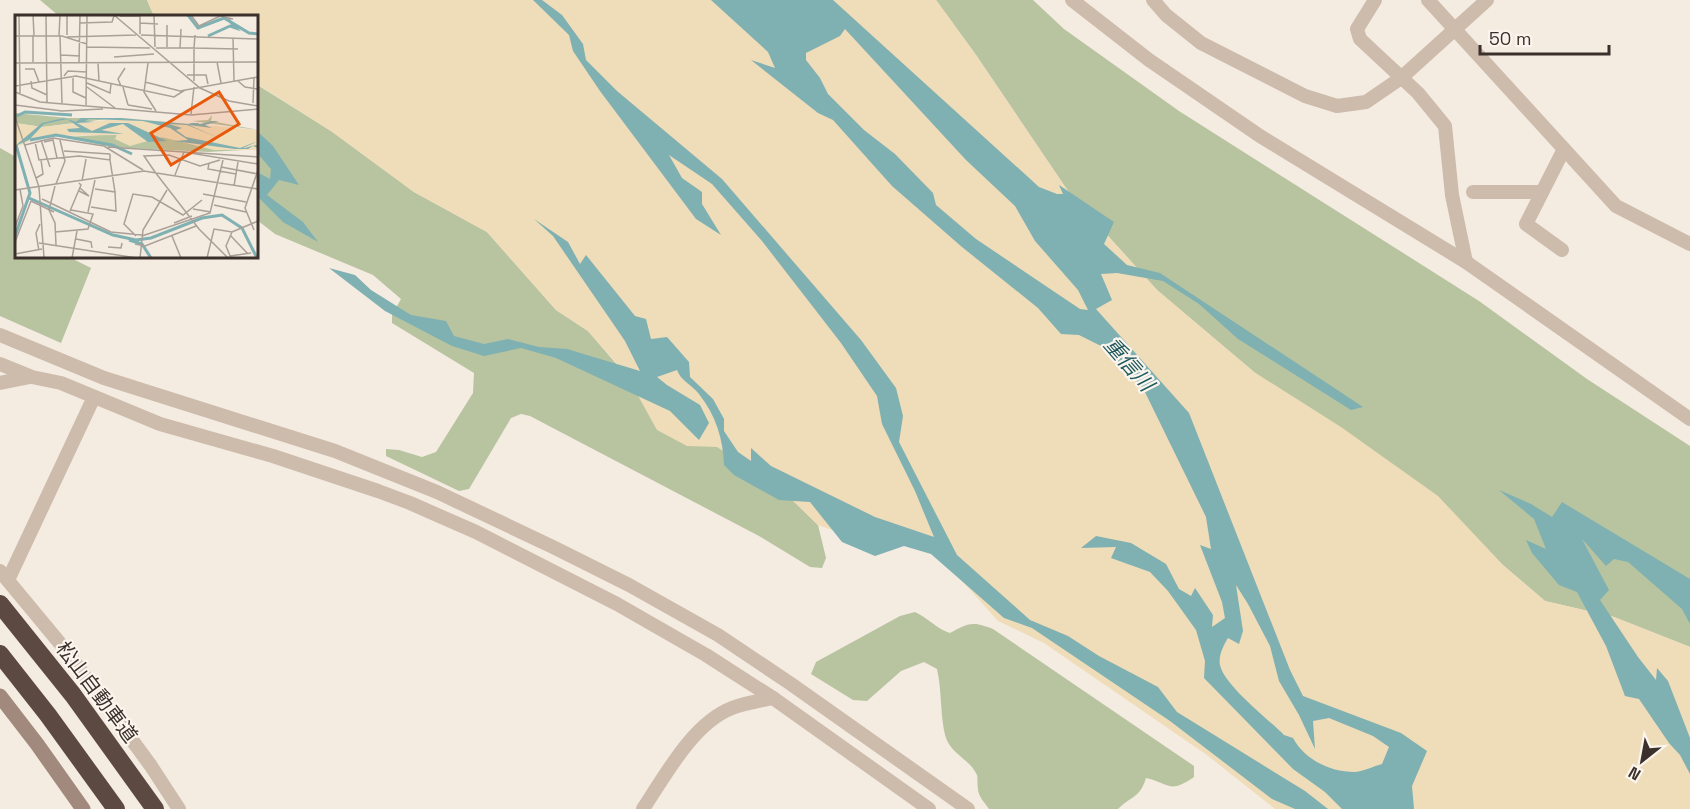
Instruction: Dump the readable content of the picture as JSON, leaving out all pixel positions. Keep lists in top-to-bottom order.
{
  "streets": {
    "highway": ["松山自動車道"]
  },
  "water": ["重信川"],
  "scale_bar": "50 m",
  "north": "bottom left"
}
